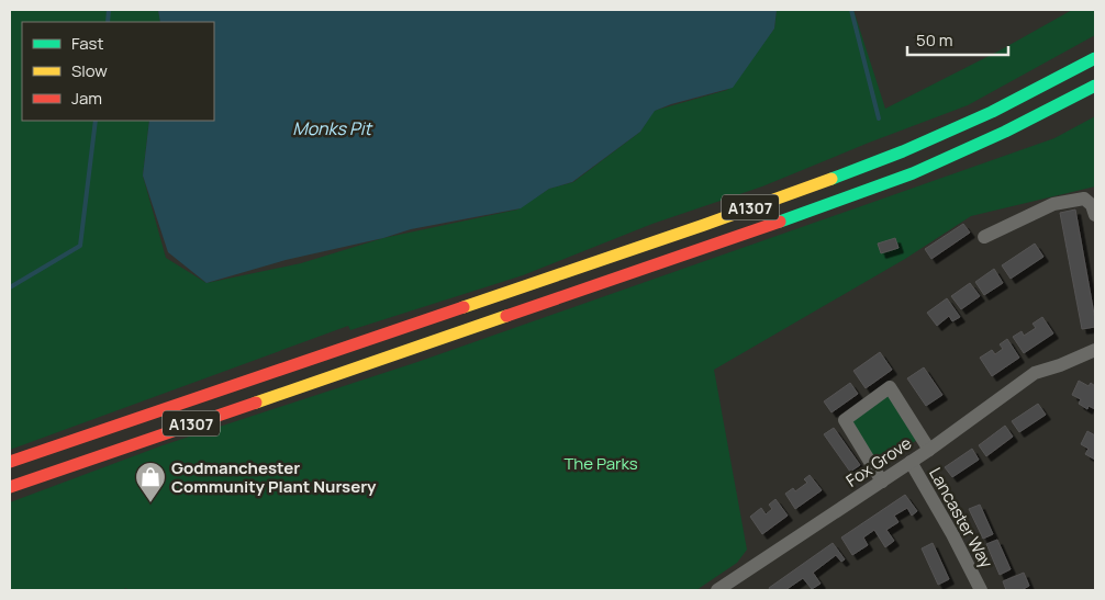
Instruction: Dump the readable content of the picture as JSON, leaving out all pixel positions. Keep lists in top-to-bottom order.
{
  "streets": {
    "main road": ["A1307"],
    "street": ["Fox Grove", "Lancaster Way"]
  },
  "crossings": [
    ["Fox Grove", "Lancaster Way"]
  ],
  "water": ["Monks Pit"],
  "parks": ["The Parks"],
  "places": {
    "shop": ["Godmanchester Community Plant Nursery"]
  },
  "legend": ["Fast", "Slow", "Jam"],
  "scale_bar": "50 m"
}
